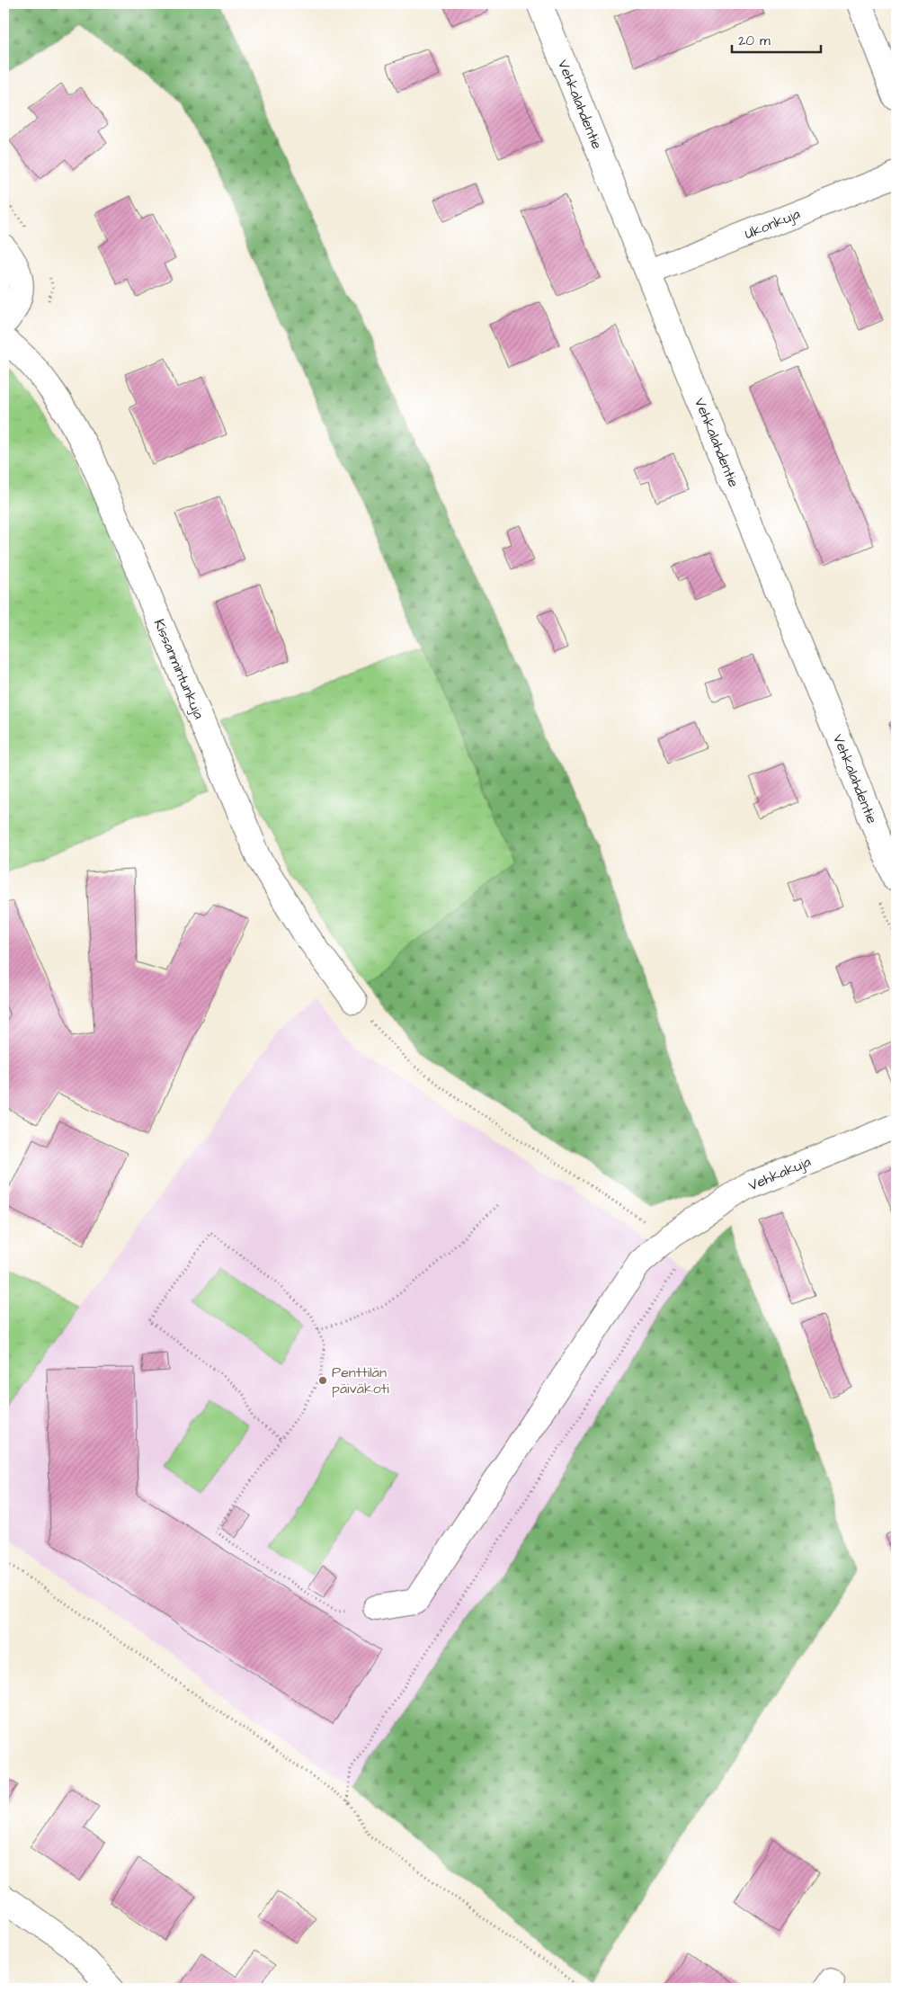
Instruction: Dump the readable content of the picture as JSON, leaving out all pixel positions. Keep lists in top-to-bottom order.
{
  "streets": {
    "street": [
      "Vehkalahdentie",
      "Ukonkuja",
      "Kissanmintunkuja",
      "Vehkakuja"
    ]
  },
  "crossings": [
    ["Vehkalahdentie", "Ukonkuja"]
  ],
  "places": ["Penttilän päiväkoti"],
  "scale_bar": "20 m"
}
